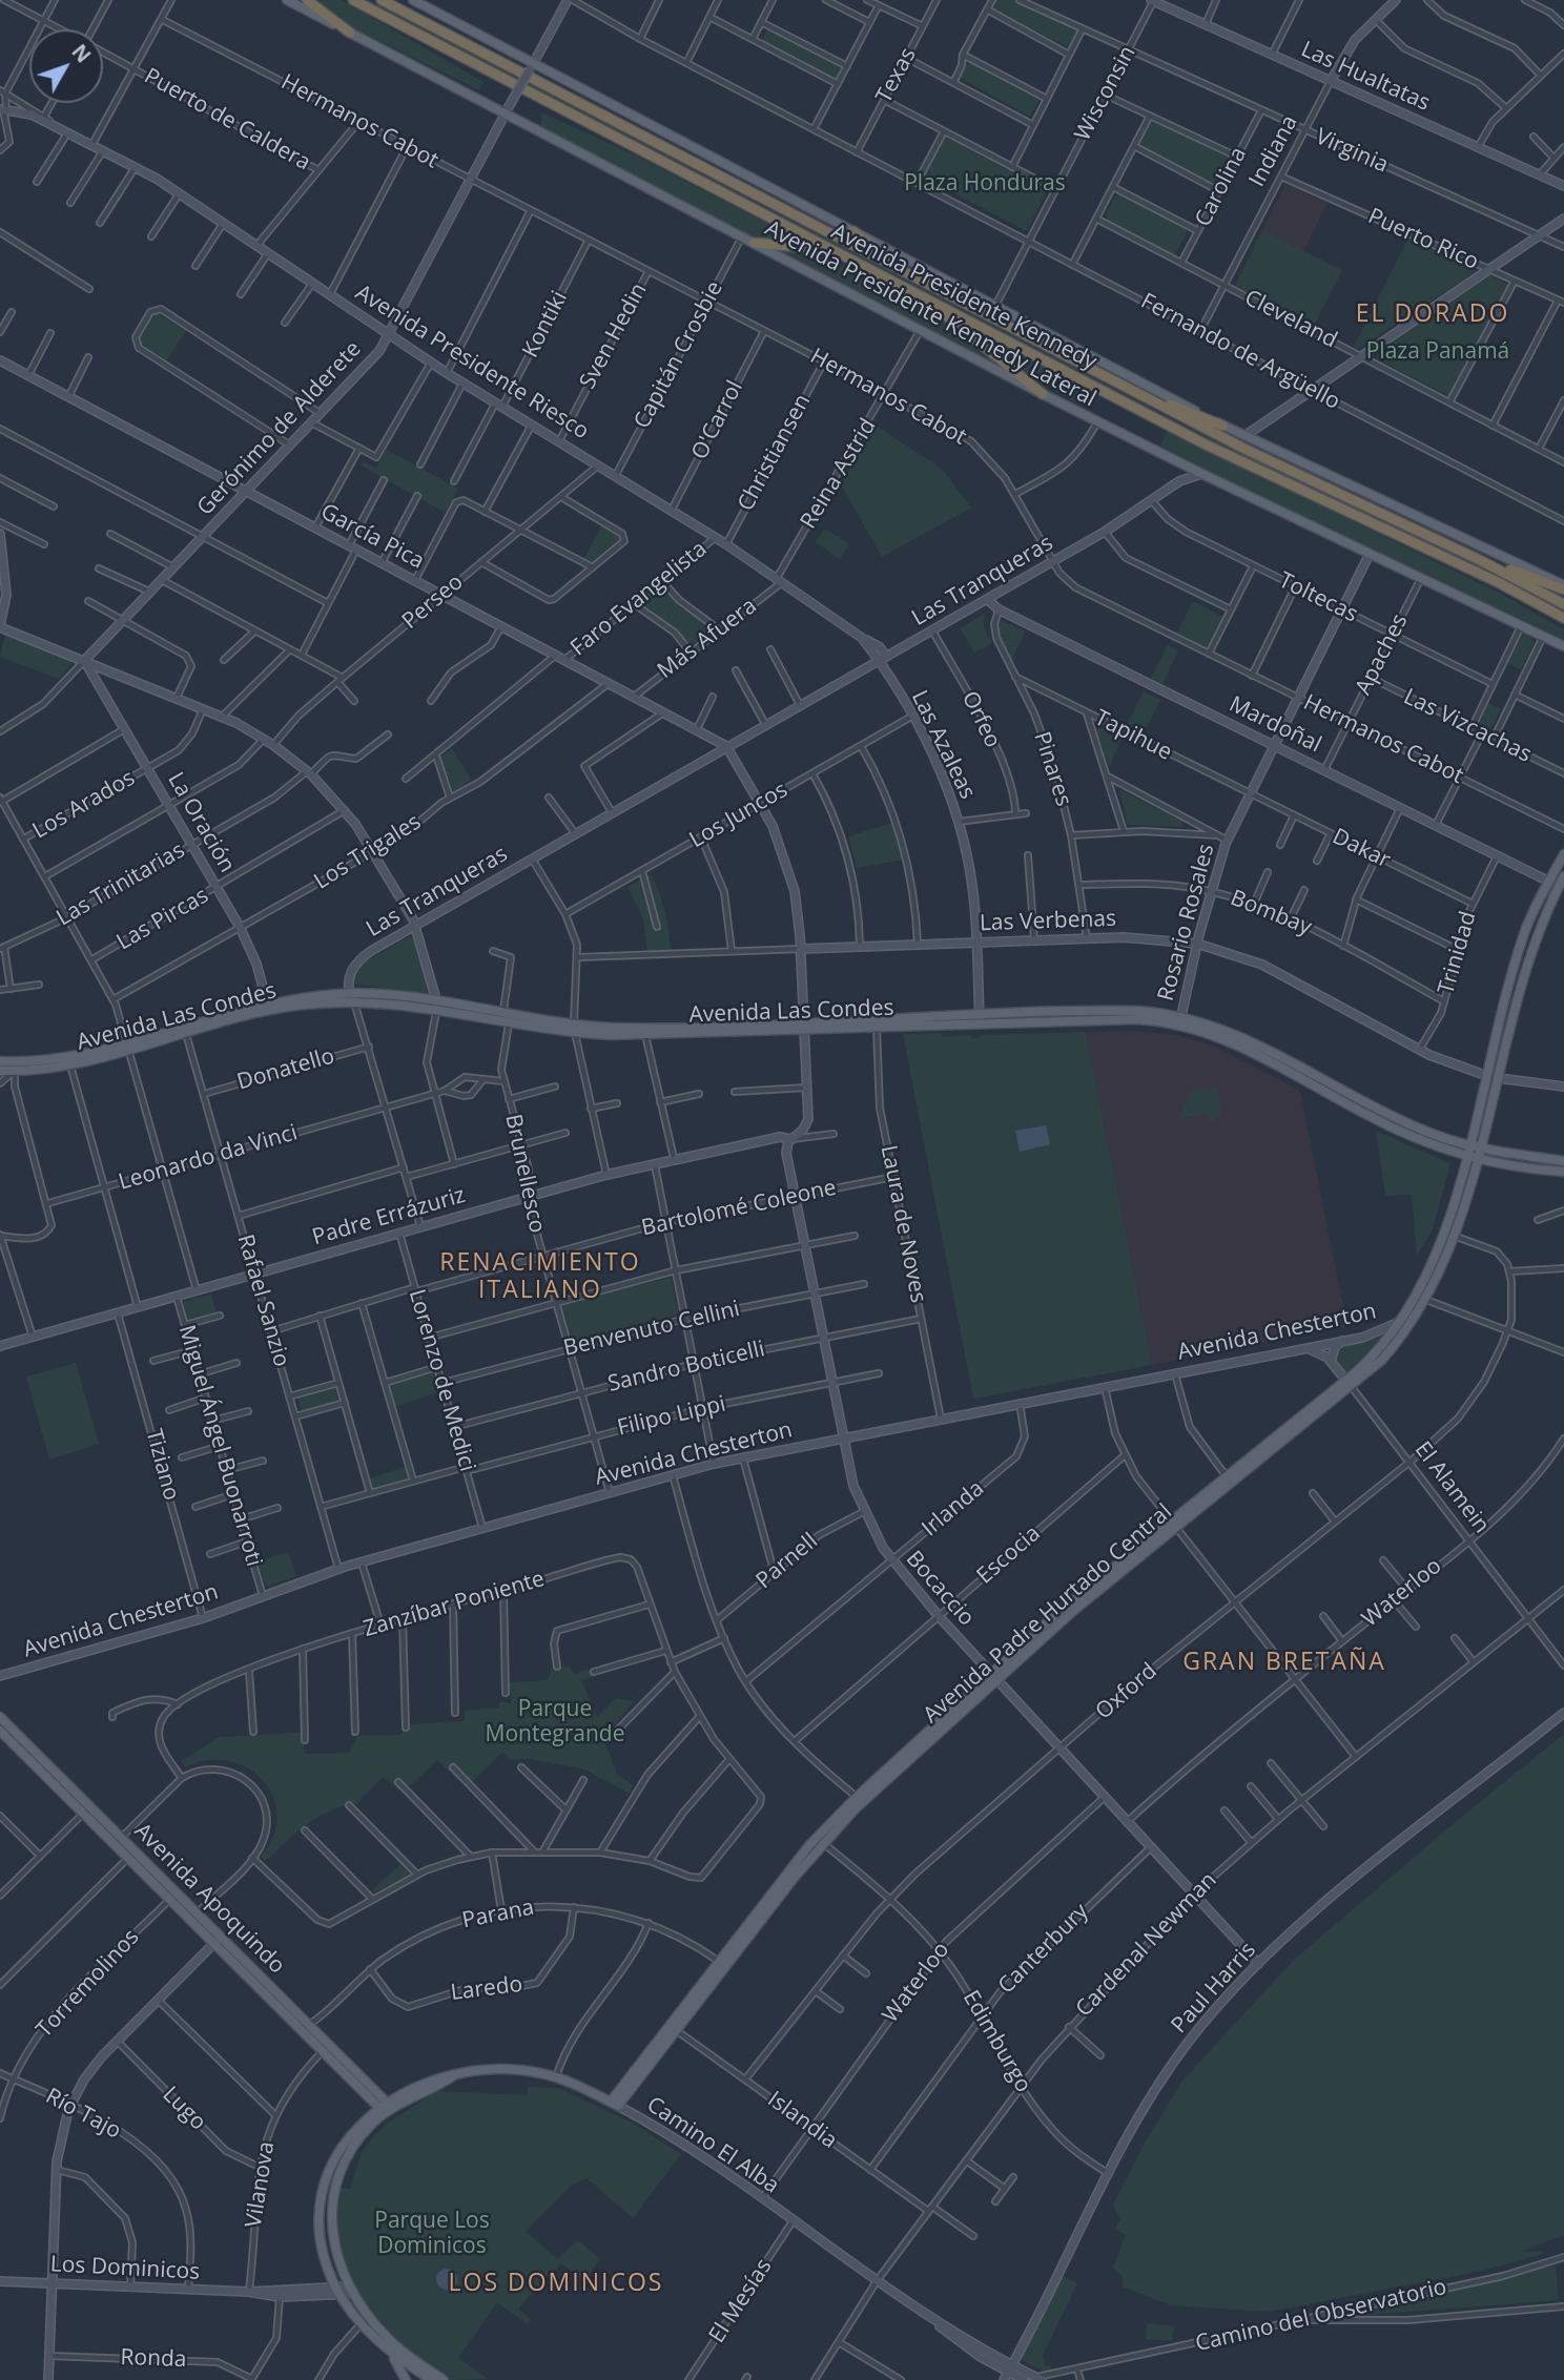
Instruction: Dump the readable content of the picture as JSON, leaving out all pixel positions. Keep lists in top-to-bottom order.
{
  "streets": {
    "highway": ["Avenida Presidente Kennedy"],
    "main road": [
      "Avenida Presidente Kennedy Lateral",
      "Avenida Las Condes",
      "Avenida Padre Hurtado Central",
      "Avenida Apoquindo",
      "Camino El Alba"
    ],
    "street": [
      "Texas",
      "Las Hualtatas",
      "Wisconsin",
      "Puerto de Caldera",
      "Hermanos Cabot",
      "Indiana",
      "Virginia",
      "Carolina",
      "Puerto Rico",
      "Cleveland",
      "Kontiki",
      "Sven Hedin",
      "Fernando de Argüello",
      "Capitán Crosbie",
      "Avenida Presidente Riesco",
      "O'Carrol",
      "Gerónimo de Alderete",
      "Christiansen",
      "Reina Astrid",
      "García Pica",
      "Las Tranqueras",
      "Toltecas",
      "Faro Evangelista",
      "Perseo",
      "Más Afuera",
      "Apaches",
      "Orfeo",
      "Mardoñal",
      "Las Vizcachas",
      "Tapihue",
      "Las Azaleas",
      "Pinares",
      "Los Arados",
      "Los Juncos",
      "La Oración",
      "Dakar",
      "Los Trigales",
      "Las Trinitarias",
      "Bombay",
      "Las Pircas",
      "Las Verbenas",
      "Rosario Rosales",
      "Trinidad",
      "Donatello",
      "Leonardo da Vinci",
      "Brunellesco",
      "Bartolomé Coleone",
      "Padre Errázuriz",
      "Laura de Noves",
      "Rafael Sanzio",
      "Benvenuto Cellini",
      "Avenida Chesterton",
      "Sandro Boticelli",
      "Lorenzo de Medici",
      "Filipo Lippi",
      "Miguel Ángel Buonarroti",
      "Tiziano",
      "El Alamein",
      "Irlanda",
      "Escocia",
      "Parnell",
      "Bocaccio",
      "Waterloo",
      "Zanzíbar Poniente",
      "Oxford",
      "Parana",
      "Cardenal Newman",
      "Canterbury",
      "Torremolinos",
      "Paul Harris",
      "Laredo",
      "Edimburgo",
      "Lugo",
      "Río Tajo",
      "Islandia",
      "Vilanova",
      "Los Dominicos",
      "El Mesías",
      "Camino del Observatorio",
      "Ronda"
    ]
  },
  "crossings": [
    ["Texas", "Fernando de Argüello"],
    ["Las Hualtatas", "Wisconsin"],
    ["Las Hualtatas", "Indiana"],
    ["Wisconsin", "Virginia"],
    ["Wisconsin", "Avenida Presidente Kennedy Lateral"],
    ["Wisconsin", "Fernando de Argüello"],
    ["Hermanos Cabot", "Kontiki"],
    ["Hermanos Cabot", "Sven Hedin"],
    ["Hermanos Cabot", "Capitán Crosbie"],
    ["Hermanos Cabot", "O'Carrol"],
    ["Hermanos Cabot", "Gerónimo de Alderete"],
    ["Hermanos Cabot", "Christiansen"],
    ["Hermanos Cabot", "Reina Astrid"],
    ["Hermanos Cabot", "Las Tranqueras"],
    ["Hermanos Cabot", "Apaches"],
    ["Hermanos Cabot", "Rosario Rosales"],
    ["Indiana", "Virginia"],
    ["Indiana", "Puerto Rico"],
    ["Indiana", "Cleveland"],
    ["Indiana", "Fernando de Argüello"],
    ["Virginia", "Carolina"],
    ["Carolina", "Cleveland"],
    ["Avenida Presidente Kennedy Lateral", "Capitán Crosbie"],
    ["Avenida Presidente Kennedy Lateral", "Gerónimo de Alderete"],
    ["Avenida Presidente Kennedy Lateral", "Reina Astrid"],
    ["Avenida Presidente Kennedy Lateral", "Las Tranqueras"],
    ["Avenida Presidente Kennedy Lateral", "Apaches"],
    ["Avenida Presidente Kennedy Lateral", "Rosario Rosales"],
    ["Kontiki", "Avenida Presidente Riesco"],
    ["Sven Hedin", "Avenida Presidente Riesco"],
    ["Fernando de Argüello", "Gerónimo de Alderete"],
    ["Capitán Crosbie", "Avenida Presidente Riesco"],
    ["Avenida Presidente Riesco", "O'Carrol"],
    ["Avenida Presidente Riesco", "Gerónimo de Alderete"],
    ["Avenida Presidente Riesco", "Christiansen"],
    ["Avenida Presidente Riesco", "Reina Astrid"],
    ["Avenida Presidente Riesco", "Las Tranqueras"],
    ["Avenida Presidente Riesco", "Faro Evangelista"],
    ["Avenida Presidente Riesco", "Perseo"],
    ["Avenida Presidente Riesco", "Más Afuera"],
    ["Avenida Presidente Riesco", "Las Azaleas"],
    ["Gerónimo de Alderete", "García Pica"],
    ["Gerónimo de Alderete", "La Oración"],
    ["Reina Astrid", "Más Afuera"],
    ["García Pica", "Las Tranqueras"],
    ["García Pica", "Faro Evangelista"],
    ["García Pica", "Perseo"],
    ["García Pica", "Más Afuera"],
    ["García Pica", "Los Trigales"],
    ["Las Tranqueras", "Toltecas"],
    ["Las Tranqueras", "Orfeo"],
    ["Las Tranqueras", "Mardoñal"],
    ["Las Tranqueras", "Las Azaleas"],
    ["Las Tranqueras", "Avenida Las Condes"],
    ["Toltecas", "Apaches"],
    ["Toltecas", "Rosario Rosales"],
    ["Apaches", "Mardoñal"],
    ["Apaches", "Las Vizcachas"],
    ["Mardoñal", "Pinares"],
    ["Mardoñal", "Rosario Rosales"],
    ["Mardoñal", "Trinidad"],
    ["Mardoñal", "Avenida Padre Hurtado Central"],
    ["Tapihue", "Pinares"],
    ["Tapihue", "Dakar"],
    ["Tapihue", "Rosario Rosales"],
    ["Las Azaleas", "Los Juncos"],
    ["Las Azaleas", "Las Verbenas"],
    ["Las Azaleas", "Avenida Las Condes"],
    ["Pinares", "Bombay"],
    ["Pinares", "Las Verbenas"],
    ["Los Arados", "La Oración"],
    ["Los Arados", "Miguel Ángel Buonarroti"],
    ["La Oración", "Los Trigales"],
    ["La Oración", "Las Trinitarias"],
    ["La Oración", "Las Pircas"],
    ["La Oración", "Avenida Las Condes"],
    ["Dakar", "Rosario Rosales"],
    ["Dakar", "Trinidad"],
    ["Los Trigales", "Miguel Ángel Buonarroti"],
    ["Las Trinitarias", "Miguel Ángel Buonarroti"],
    ["Bombay", "Rosario Rosales"],
    ["Bombay", "Trinidad"],
    ["Las Pircas", "Miguel Ángel Buonarroti"],
    ["Las Verbenas", "Rosario Rosales"],
    ["Las Verbenas", "Trinidad"],
    ["Las Verbenas", "Avenida Padre Hurtado Central"],
    ["Rosario Rosales", "Avenida Las Condes"],
    ["Avenida Las Condes", "Brunellesco"],
    ["Avenida Las Condes", "Laura de Noves"],
    ["Avenida Las Condes", "Rafael Sanzio"],
    ["Avenida Las Condes", "Miguel Ángel Buonarroti"],
    ["Avenida Las Condes", "Avenida Padre Hurtado Central"],
    ["Donatello", "Rafael Sanzio"],
    ["Leonardo da Vinci", "Brunellesco"],
    ["Leonardo da Vinci", "Rafael Sanzio"],
    ["Leonardo da Vinci", "Miguel Ángel Buonarroti"],
    ["Brunellesco", "Bartolomé Coleone"],
    ["Brunellesco", "Padre Errázuriz"],
    ["Brunellesco", "Benvenuto Cellini"],
    ["Brunellesco", "Avenida Chesterton"],
    ["Brunellesco", "Sandro Boticelli"],
    ["Brunellesco", "Filipo Lippi"],
    ["Bartolomé Coleone", "Laura de Noves"],
    ["Bartolomé Coleone", "Rafael Sanzio"],
    ["Bartolomé Coleone", "Lorenzo de Medici"],
    ["Bartolomé Coleone", "Bocaccio"],
    ["Padre Errázuriz", "Rafael Sanzio"],
    ["Padre Errázuriz", "Lorenzo de Medici"],
    ["Padre Errázuriz", "Miguel Ángel Buonarroti"],
    ["Padre Errázuriz", "Tiziano"],
    ["Padre Errázuriz", "Bocaccio"],
    ["Laura de Noves", "Avenida Chesterton"],
    ["Laura de Noves", "Sandro Boticelli"],
    ["Rafael Sanzio", "Avenida Chesterton"],
    ["Rafael Sanzio", "Filipo Lippi"],
    ["Benvenuto Cellini", "Lorenzo de Medici"],
    ["Benvenuto Cellini", "Bocaccio"],
    ["Avenida Chesterton", "Lorenzo de Medici"],
    ["Avenida Chesterton", "Miguel Ángel Buonarroti"],
    ["Avenida Chesterton", "Tiziano"],
    ["Avenida Chesterton", "El Alamein"],
    ["Avenida Chesterton", "Irlanda"],
    ["Avenida Chesterton", "Bocaccio"],
    ["Avenida Chesterton", "Avenida Padre Hurtado Central"],
    ["Sandro Boticelli", "Lorenzo de Medici"],
    ["Sandro Boticelli", "Bocaccio"],
    ["Lorenzo de Medici", "Filipo Lippi"],
    ["Filipo Lippi", "Bocaccio"],
    ["El Alamein", "Waterloo"],
    ["El Alamein", "Avenida Padre Hurtado Central"],
    ["El Alamein", "Oxford"],
    ["El Alamein", "Cardenal Newman"],
    ["Irlanda", "Bocaccio"],
    ["Escocia", "Bocaccio"],
    ["Parnell", "Bocaccio"],
    ["Bocaccio", "Waterloo"],
    ["Bocaccio", "Avenida Padre Hurtado Central"],
    ["Bocaccio", "Oxford"],
    ["Bocaccio", "Cardenal Newman"],
    ["Bocaccio", "Canterbury"],
    ["Bocaccio", "Paul Harris"],
    ["Waterloo", "Edimburgo"],
    ["Waterloo", "Islandia"],
    ["Waterloo", "Camino El Alba"],
    ["Avenida Padre Hurtado Central", "Parana"],
    ["Avenida Padre Hurtado Central", "Edimburgo"],
    ["Avenida Padre Hurtado Central", "Islandia"],
    ["Avenida Padre Hurtado Central", "Camino El Alba"],
    ["Oxford", "Edimburgo"],
    ["Oxford", "Islandia"],
    ["Avenida Apoquindo", "Parana"],
    ["Avenida Apoquindo", "Torremolinos"],
    ["Avenida Apoquindo", "Camino El Alba"],
    ["Avenida Apoquindo", "Vilanova"],
    ["Parana", "Laredo"],
    ["Cardenal Newman", "Edimburgo"],
    ["Cardenal Newman", "Islandia"],
    ["Cardenal Newman", "Camino El Alba"],
    ["Canterbury", "Edimburgo"],
    ["Canterbury", "Islandia"],
    ["Torremolinos", "Río Tajo"],
    ["Paul Harris", "Edimburgo"],
    ["Paul Harris", "Camino El Alba"],
    ["Lugo", "Vilanova"],
    ["Río Tajo", "Los Dominicos"],
    ["Camino El Alba", "El Mesías"],
    ["Camino El Alba", "Camino del Observatorio"],
    ["Vilanova", "Los Dominicos"]
  ],
  "districts": [
    "EL DORADO",
    "RENACIMIENTO ITALIANO",
    "GRAN BRETAÑA",
    "LOS DOMINICOS"
  ],
  "parks": [
    "Plaza Honduras",
    "Plaza Panamá",
    "Parque Montegrande",
    "Parque Los Dominicos"
  ],
  "north": "top right"
}
